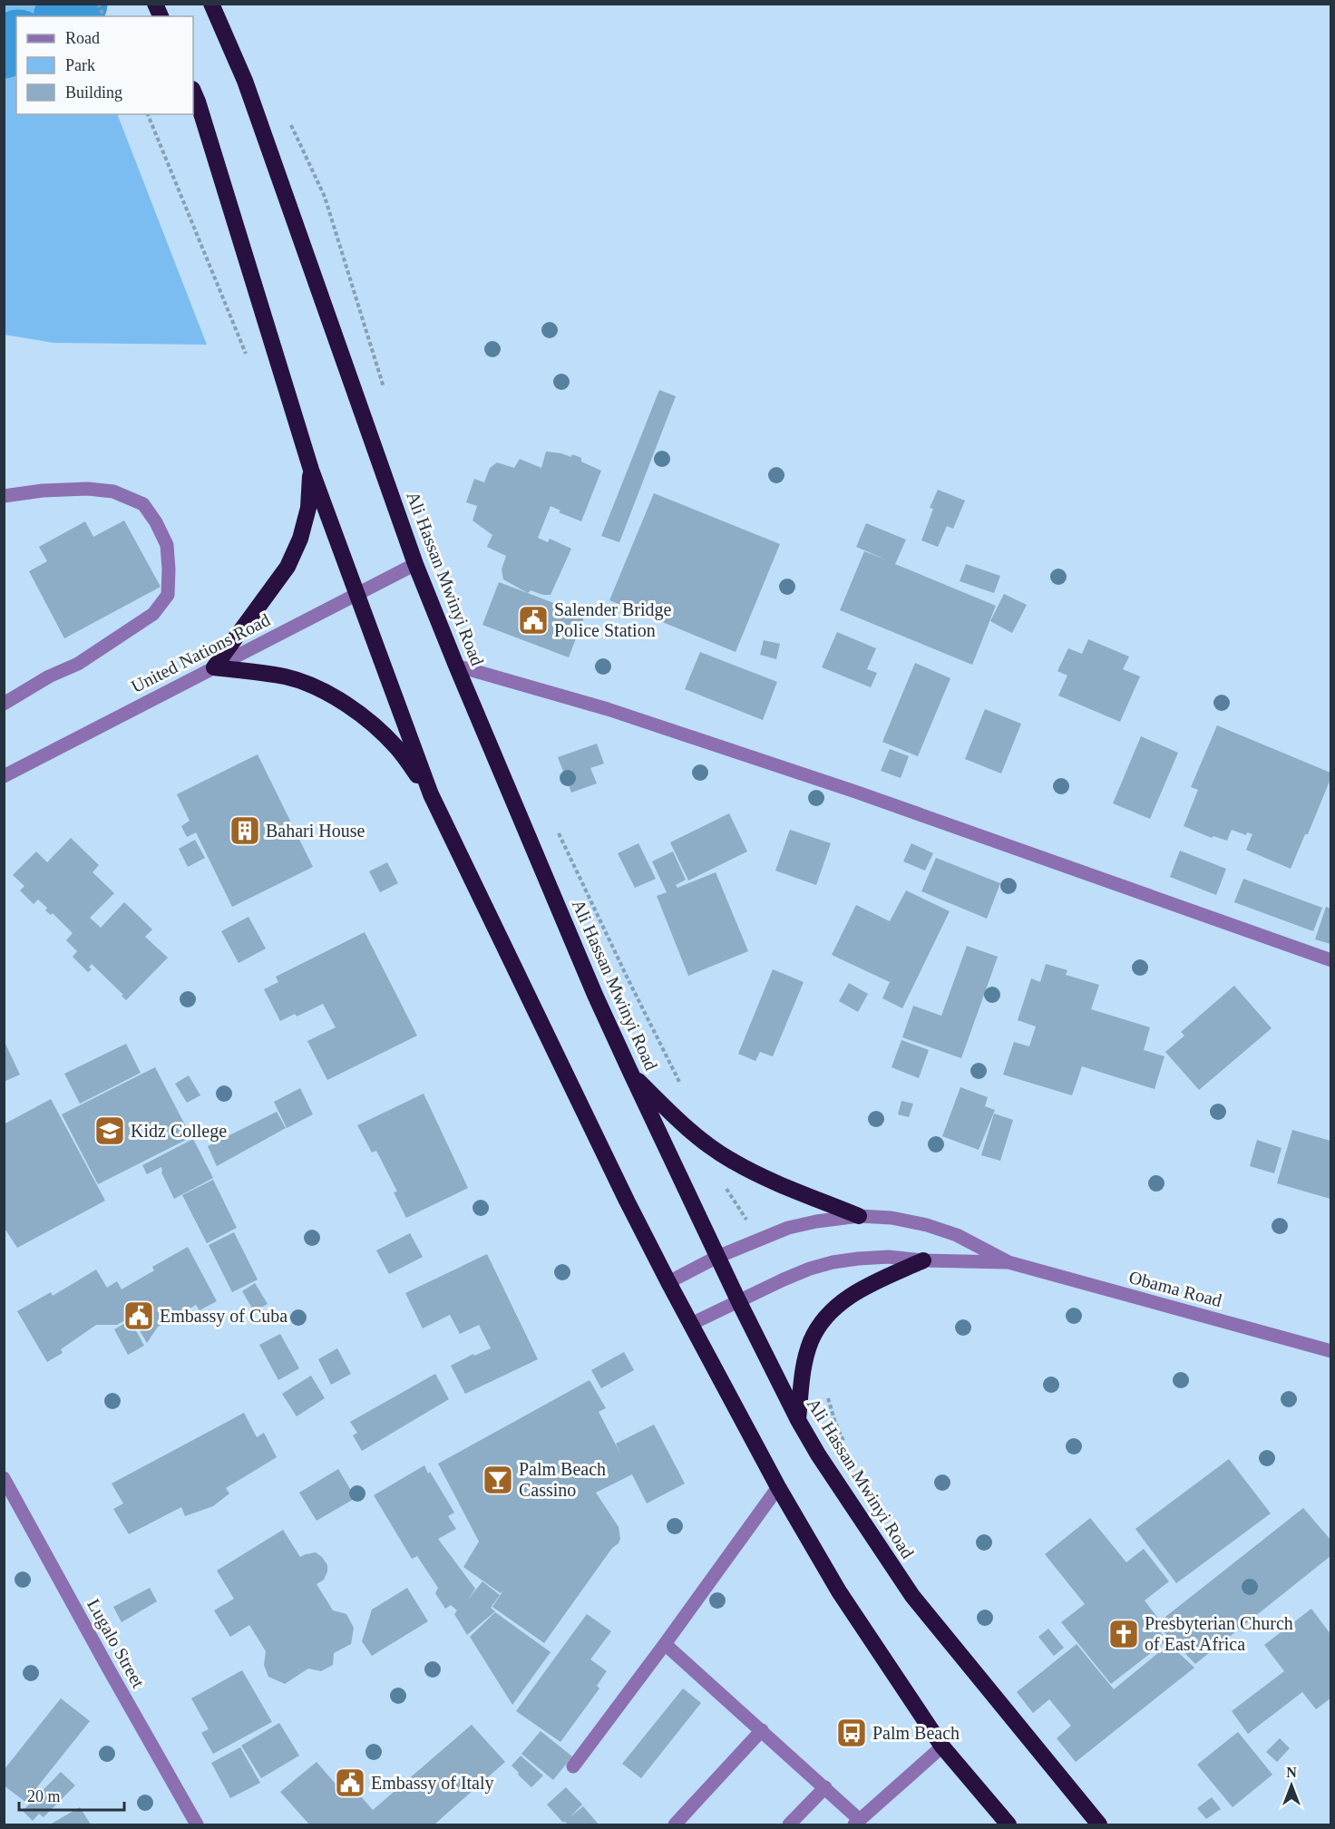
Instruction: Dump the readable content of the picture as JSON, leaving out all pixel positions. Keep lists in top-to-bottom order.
{
  "streets": {
    "highway": ["Ali Hassan Mwinyi Road"],
    "street": ["United Nations Road", "Obama Road", "Lugalo Street"]
  },
  "crossings": [
    ["Ali Hassan Mwinyi Road", "United Nations Road"]
  ],
  "places": {
    "public building": ["Salender Bridge Police Station", "Embassy of Cuba", "Embassy of Italy"],
    "building": ["Bahari House"],
    "school or university": ["Kidz College"],
    "bar": ["Palm Beach Cassino"],
    "church": ["Presbyterian Church of East Africa"],
    "bus stop": ["Palm Beach"]
  },
  "legend": ["Road", "Park", "Building"],
  "scale_bar": "20 m",
  "north": "top"
}
